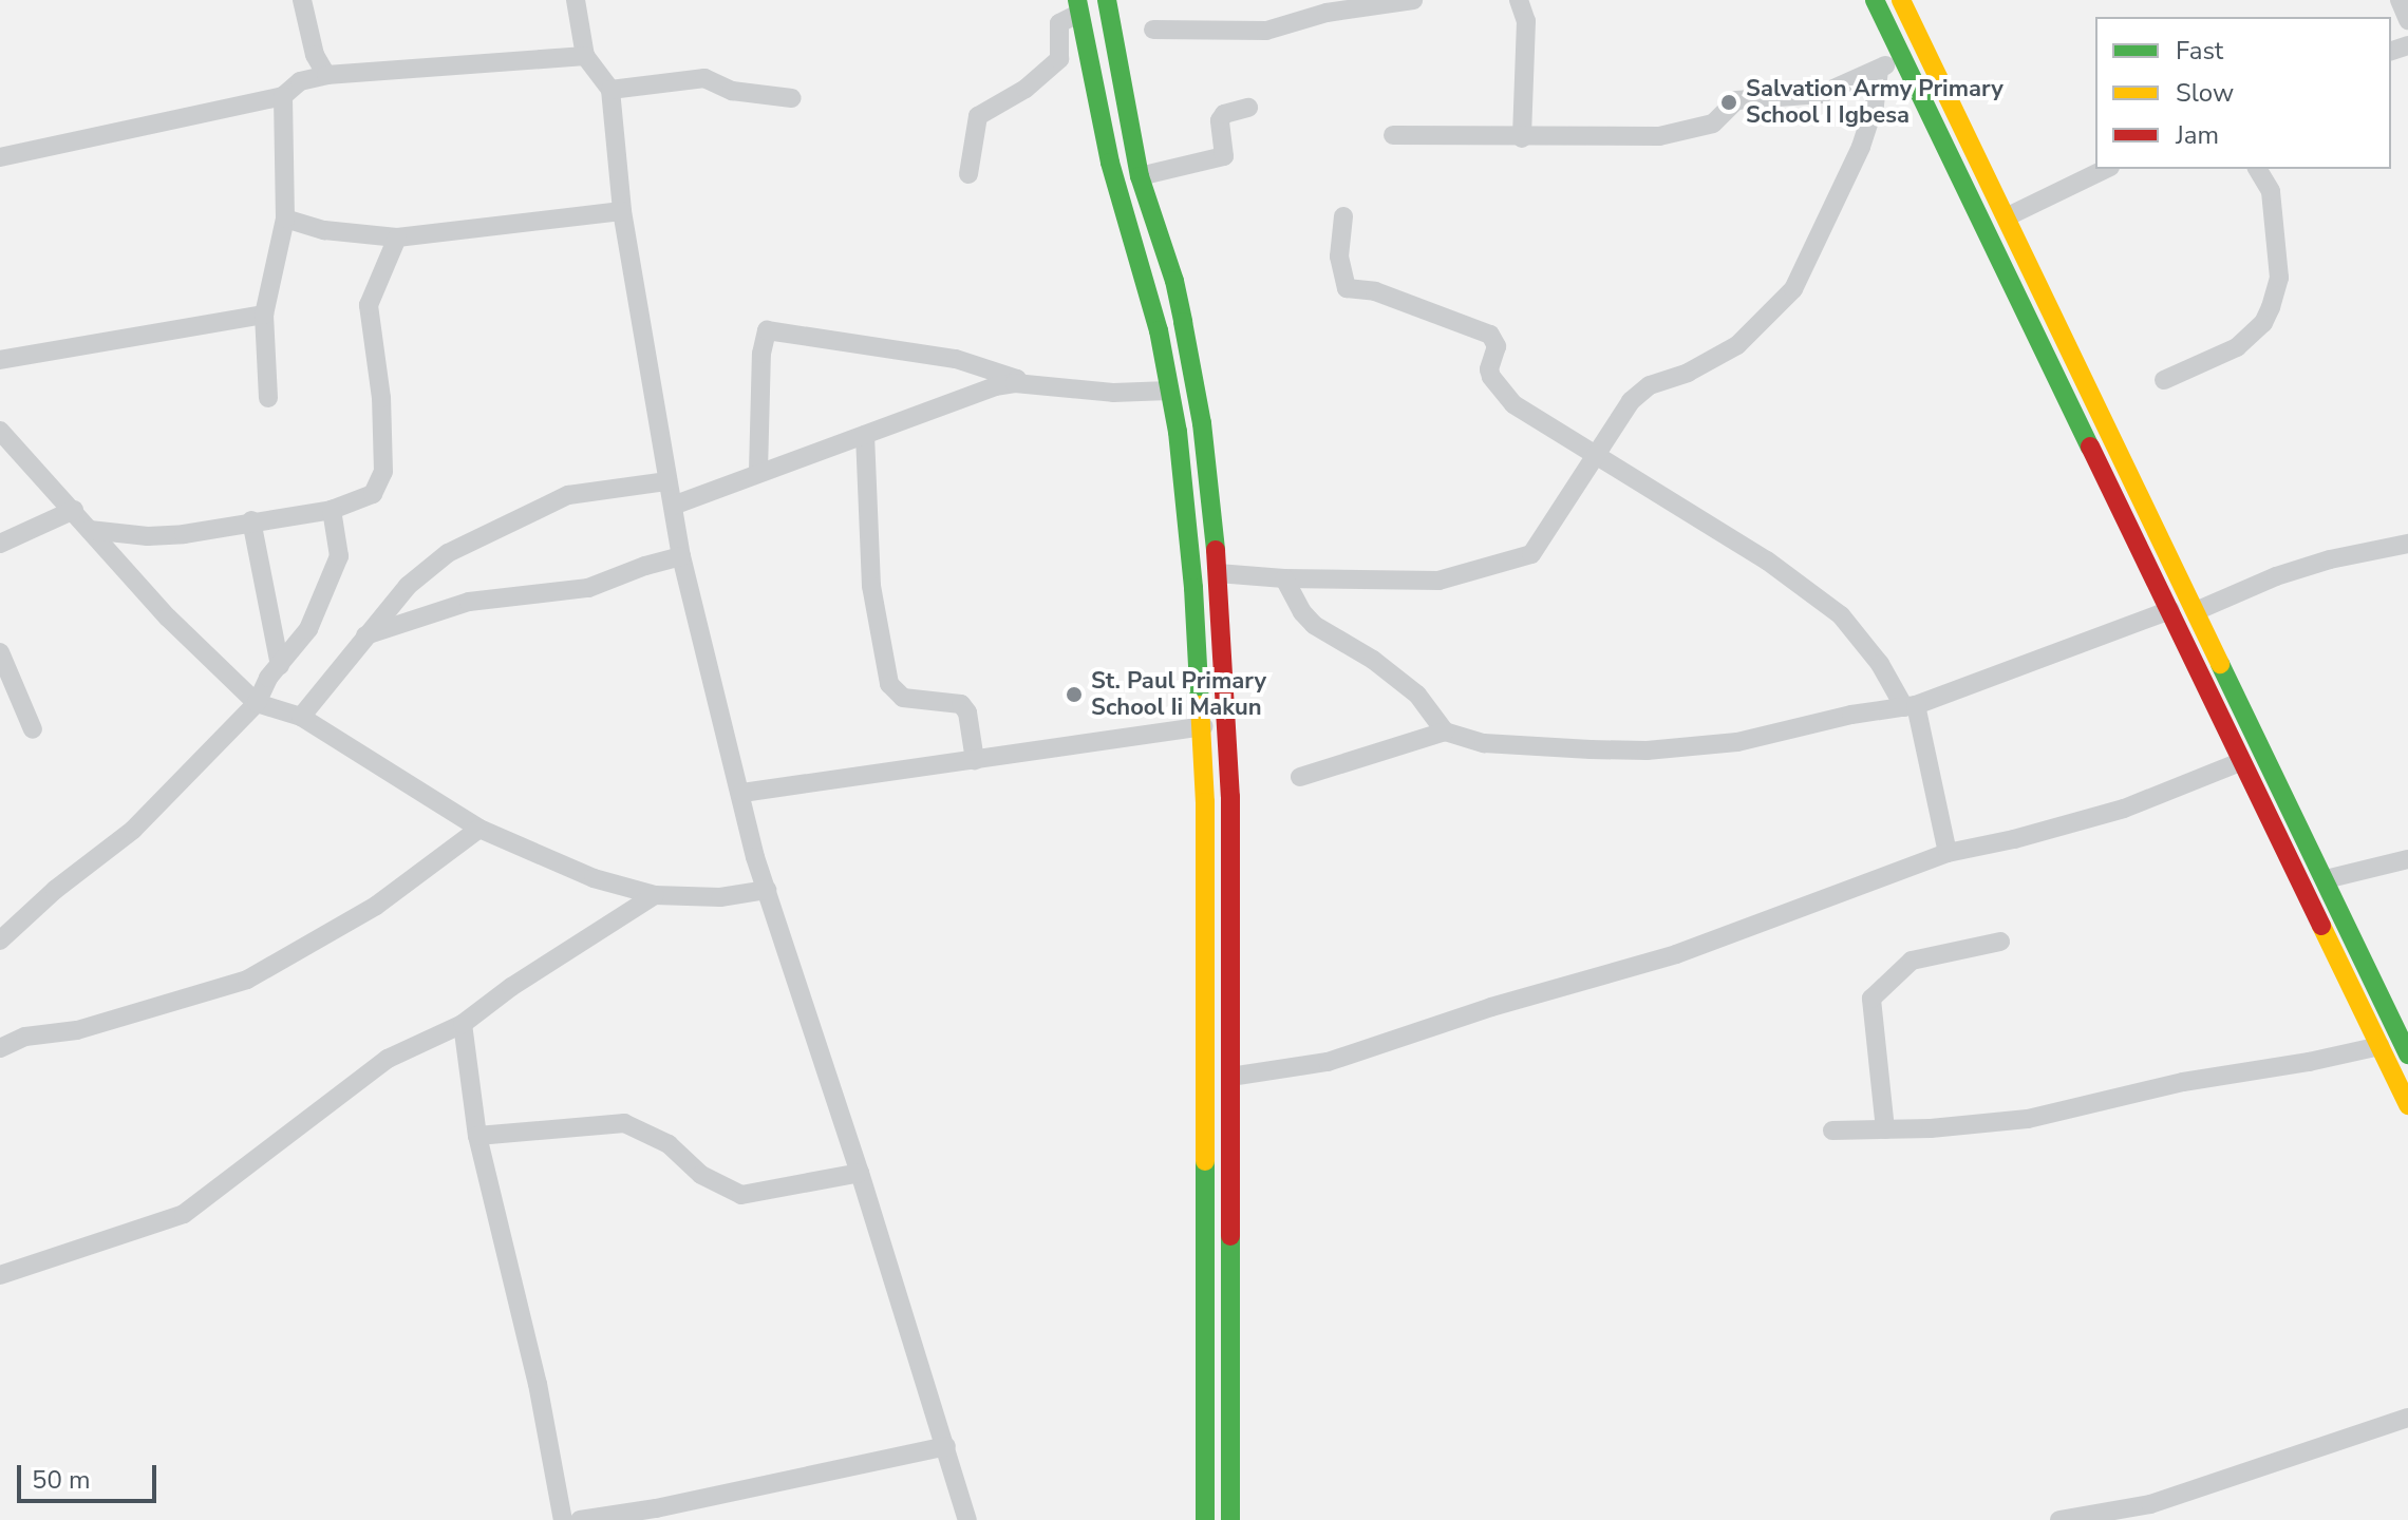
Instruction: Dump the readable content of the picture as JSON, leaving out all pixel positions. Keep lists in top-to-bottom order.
{
  "places": ["Salvation Army Primary School I Igbesa", "St. Paul Primary School Ii Makun"],
  "legend": ["Fast", "Slow", "Jam"],
  "scale_bar": "50 m"
}
